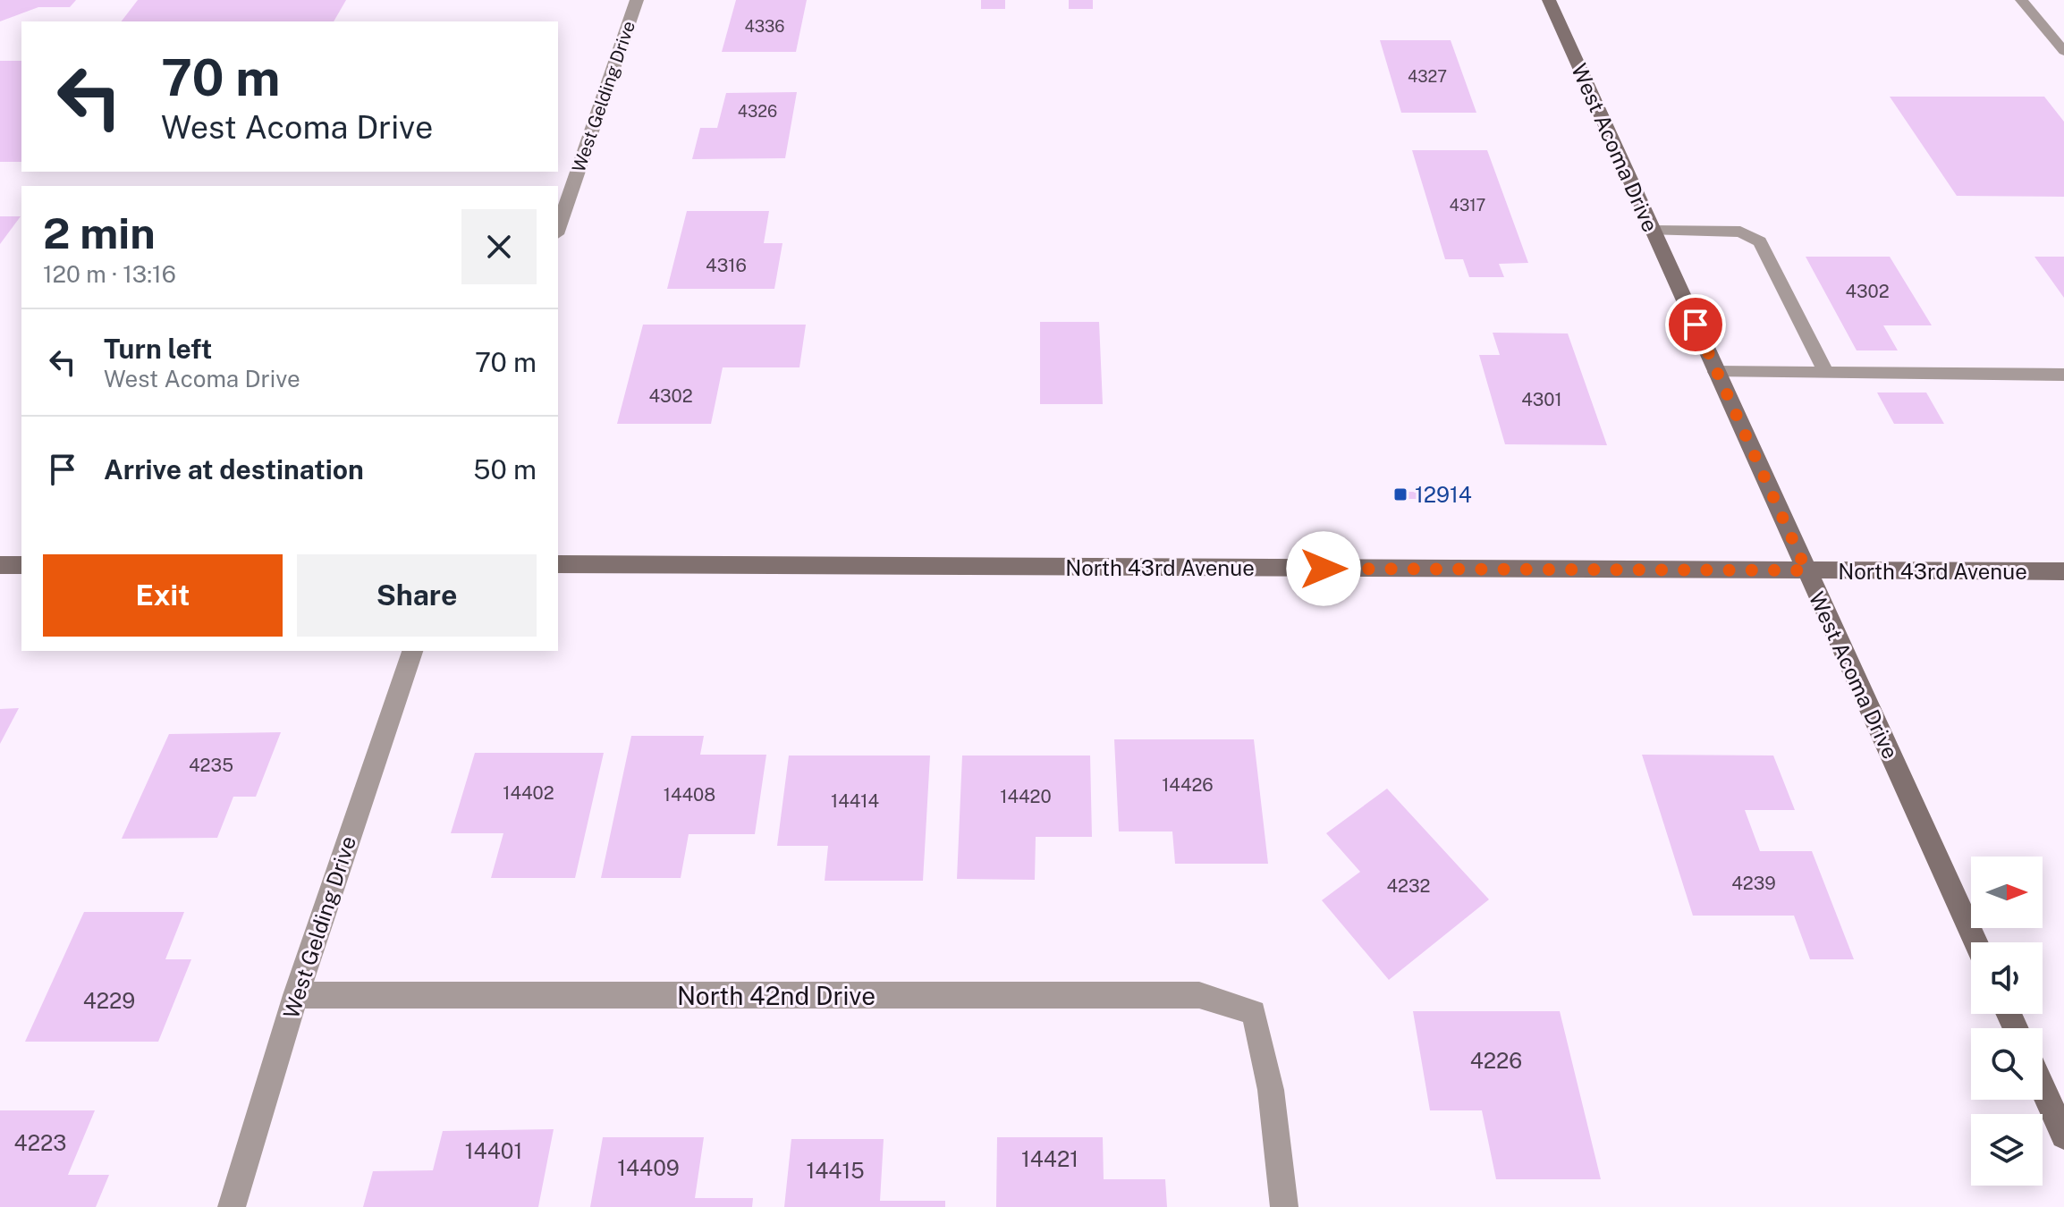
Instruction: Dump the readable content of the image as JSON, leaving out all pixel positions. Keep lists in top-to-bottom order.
{
  "streets": {
    "main road": ["West Acoma Drive", "North 43rd Avenue"],
    "street": ["West Gelding Drive", "North 42nd Drive"]
  },
  "crossings": [
    ["West Gelding Drive", "North 42nd Drive"],
    ["West Acoma Drive", "North 43rd Avenue"]
  ],
  "places": {
    "transit": ["12914"]
  },
  "house_numbers": [
    "4336",
    "4327",
    "4326",
    "4317",
    "4316",
    "4302",
    "4302",
    "4301",
    "4235",
    "14426",
    "14402",
    "14408",
    "14420",
    "14414",
    "4239",
    "4232",
    "4229",
    "4226",
    "4223",
    "14401",
    "14421",
    "14409",
    "14415"
  ],
  "north": "right",
  "page": {
    "turn": ["70 m", "West Acoma Drive"],
    "heading": ["2 min", "120 m · 13:16"],
    "list": [
      {
        "name": "Turn left",
        "note": "West Acoma Drive",
        "value": "70 m"
      },
      {
        "name": "Arrive at destination",
        "value": "50 m"
      }
    ],
    "buttons": ["Exit", "Share"]
  }
}
